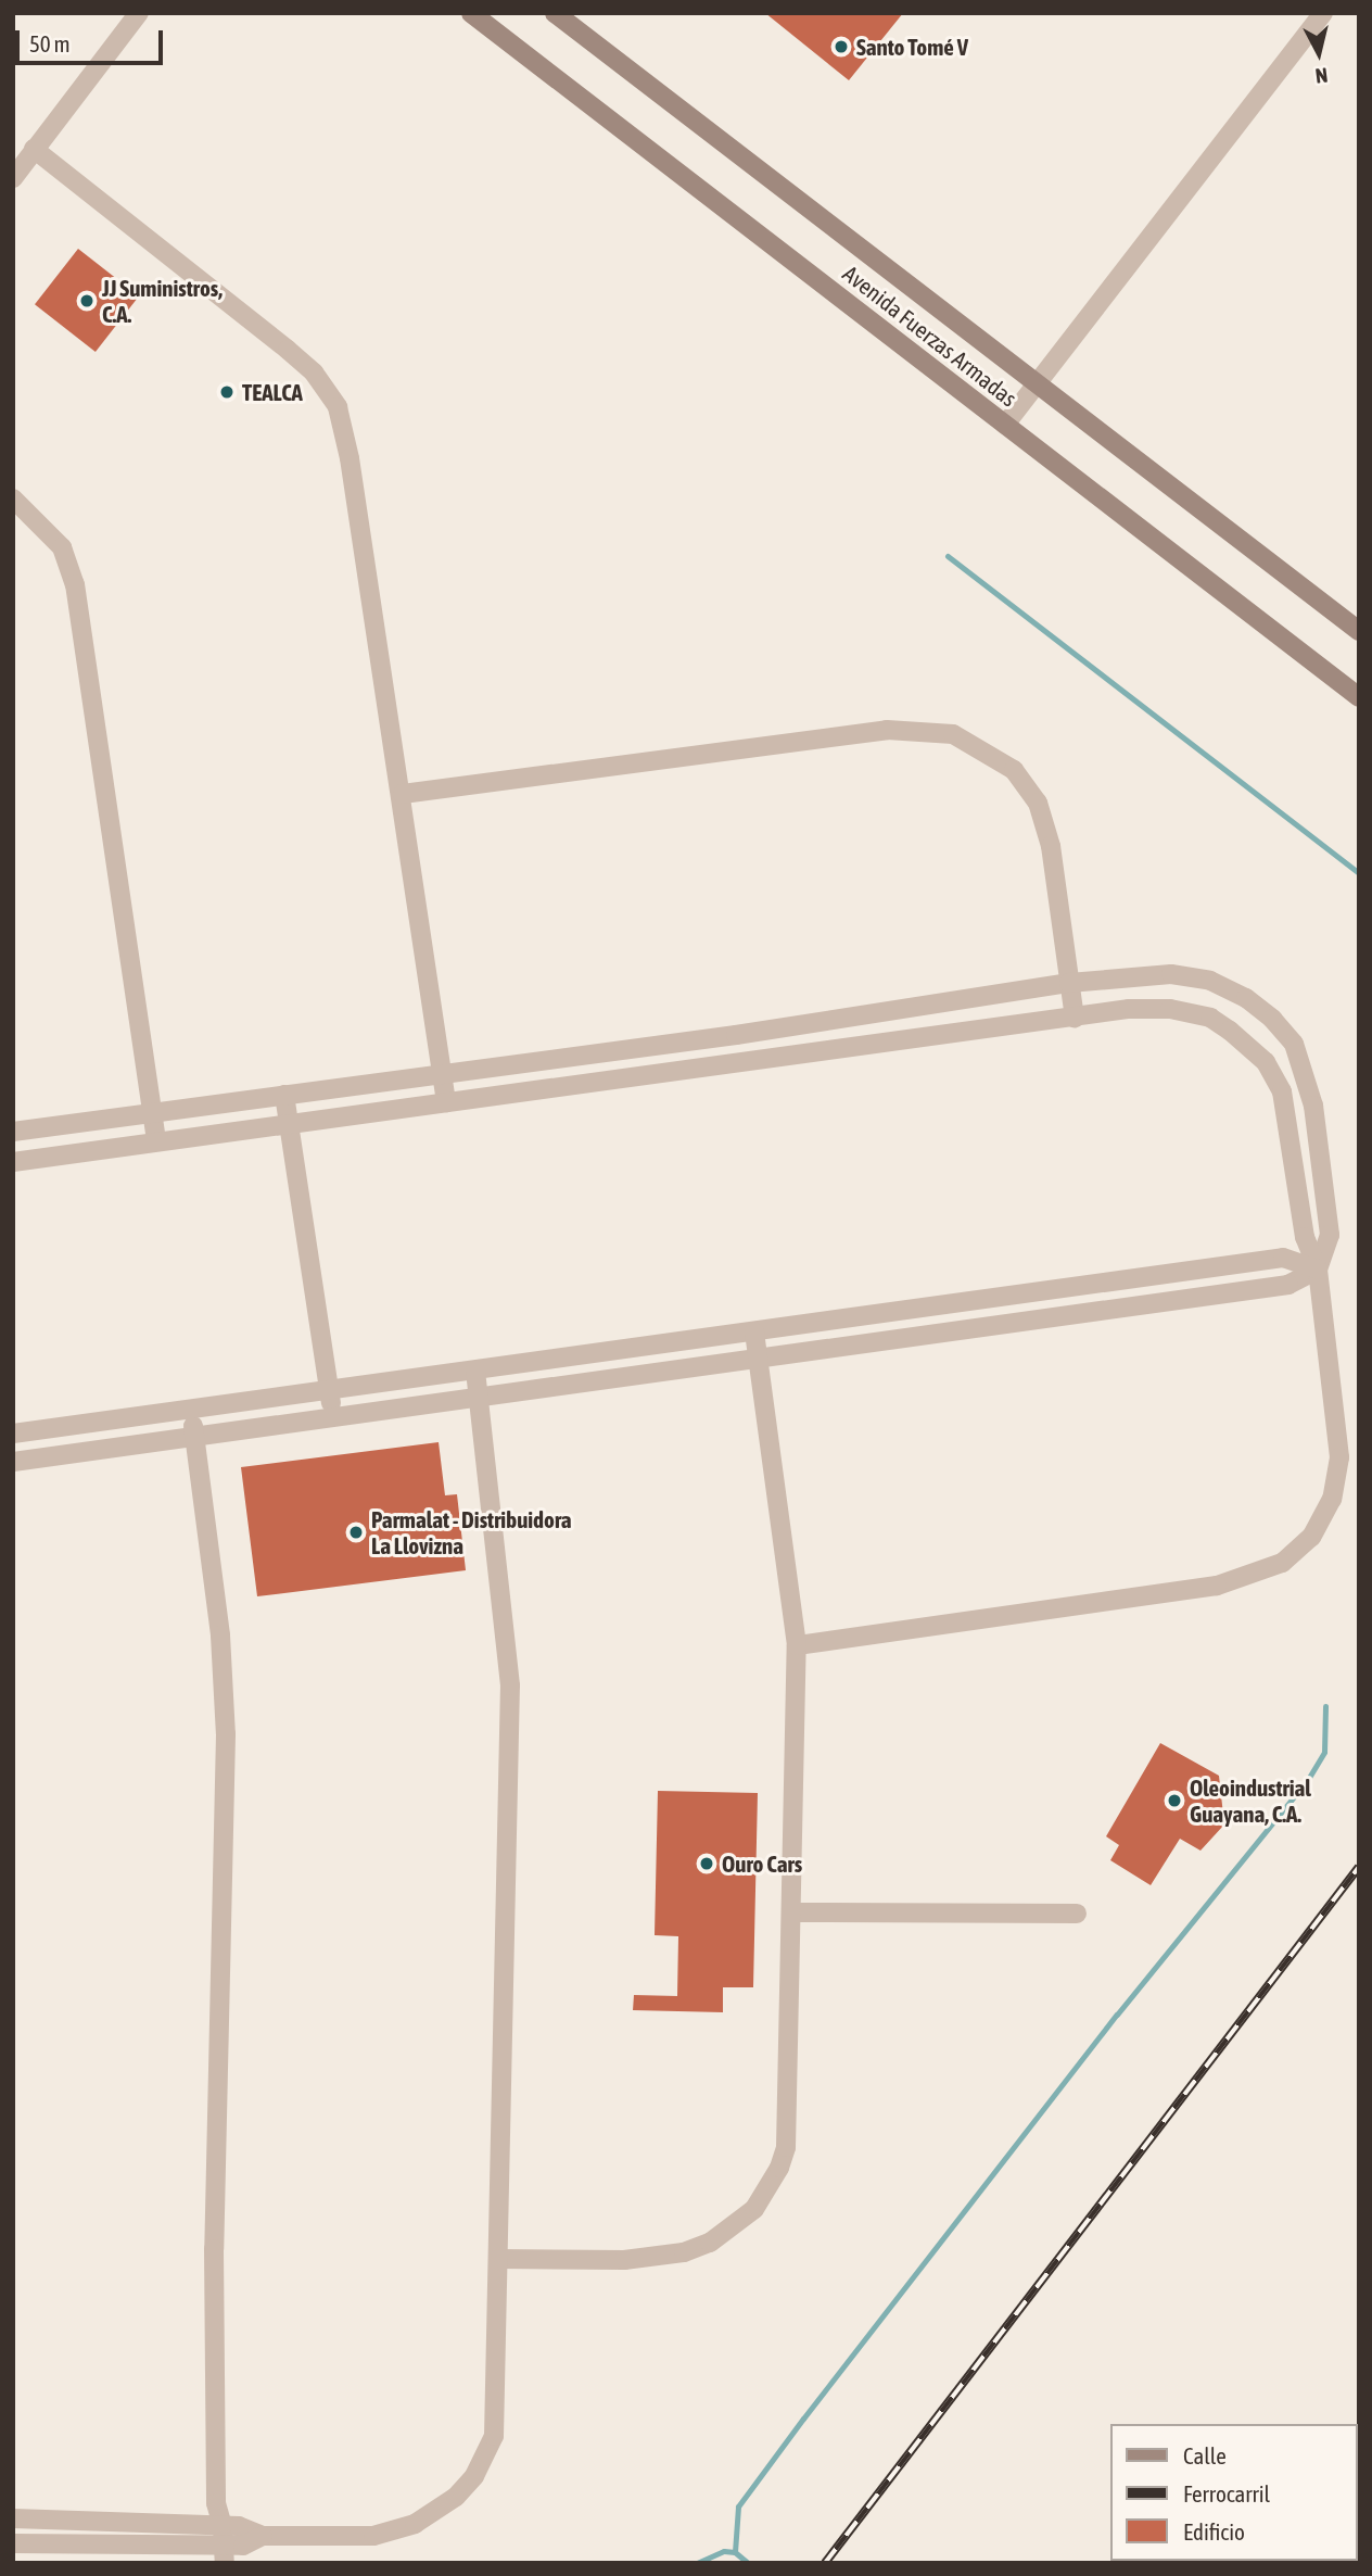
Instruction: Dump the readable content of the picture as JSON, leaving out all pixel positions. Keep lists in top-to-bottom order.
{
  "streets": {
    "street": ["Avenida Fuerzas Armadas"]
  },
  "places": [
    "Santo Tomé V",
    "JJ Suministros, C.A.",
    "TEALCA",
    "Parmalat - Distribuidora La Llovizna",
    "Oleoindustrial Guayana, C.A.",
    "Ouro Cars"
  ],
  "legend": ["Calle", "Ferrocarril", "Edificio"],
  "scale_bar": "50 m",
  "north": "bottom"
}
